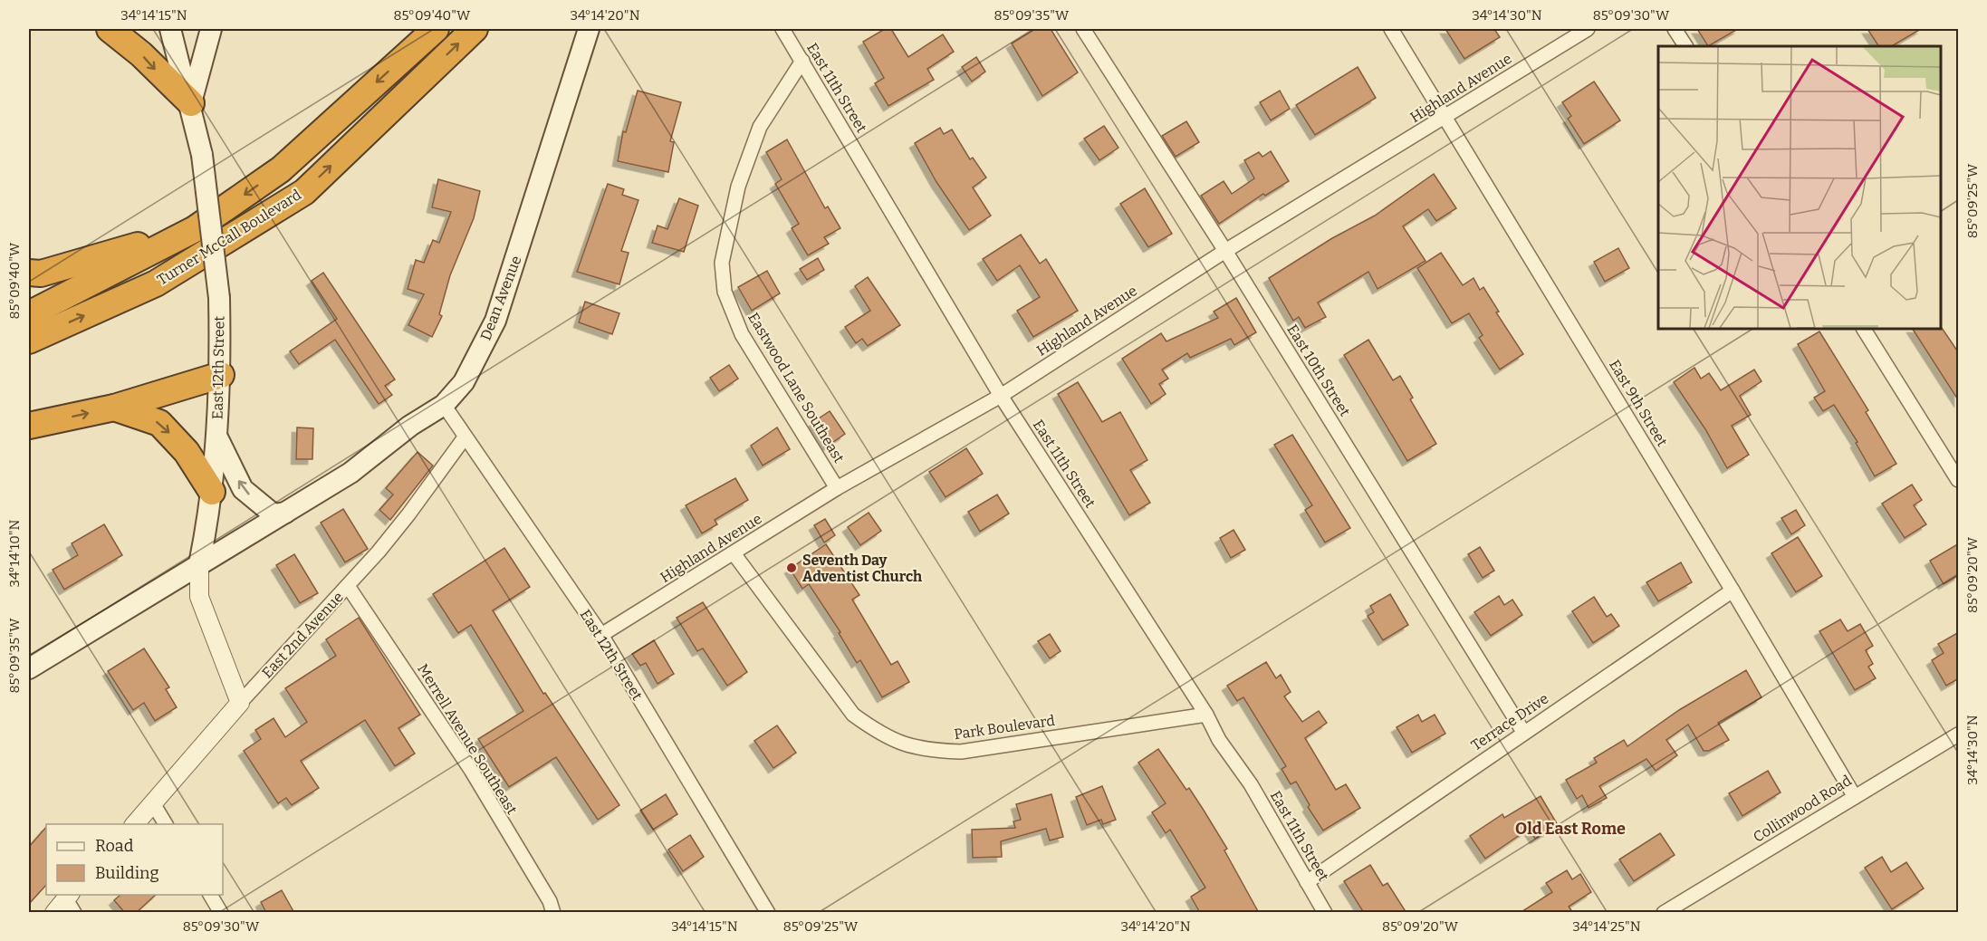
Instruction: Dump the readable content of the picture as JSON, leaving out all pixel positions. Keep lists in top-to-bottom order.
{
  "streets": {
    "highway": ["Turner McCall Boulevard"],
    "main road": ["Dean Avenue", "East 12th Street"],
    "street": [
      "East 11th Street",
      "Highland Avenue",
      "East 10th Street",
      "Eastwood Lane Southeast",
      "East 9th Street",
      "East 2nd Avenue",
      "Terrace Drive",
      "Park Boulevard",
      "Merrell Avenue Southeast",
      "Collinwood Road"
    ]
  },
  "crossings": [
    ["East 11th Street", "Highland Avenue"],
    ["East 11th Street", "Eastwood Lane Southeast"],
    ["East 11th Street", "Terrace Drive"],
    ["East 11th Street", "Park Boulevard"],
    ["Highland Avenue", "East 12th Street"],
    ["Highland Avenue", "East 10th Street"],
    ["Highland Avenue", "Eastwood Lane Southeast"],
    ["Highland Avenue", "East 9th Street"],
    ["Highland Avenue", "Park Boulevard"],
    ["Dean Avenue", "East 12th Street"],
    ["East 12th Street", "East 2nd Avenue"],
    ["East 10th Street", "Terrace Drive"],
    ["East 9th Street", "Terrace Drive"],
    ["East 9th Street", "Collinwood Road"],
    ["East 2nd Avenue", "Merrell Avenue Southeast"]
  ],
  "districts": ["Old East Rome"],
  "places": ["Seventh Day Adventist Church"],
  "legend": ["Road", "Building"],
  "coordinates": [
    "34°14'15\"N",
    "85°09'40\"W",
    "34°14'20\"N",
    "85°09'35\"W",
    "34°14'30\"N",
    "85°09'30\"W",
    "85°09'25\"W",
    "34°14'10\"N",
    "85°09'20\"W",
    "34°14'25\"N"
  ]
}
